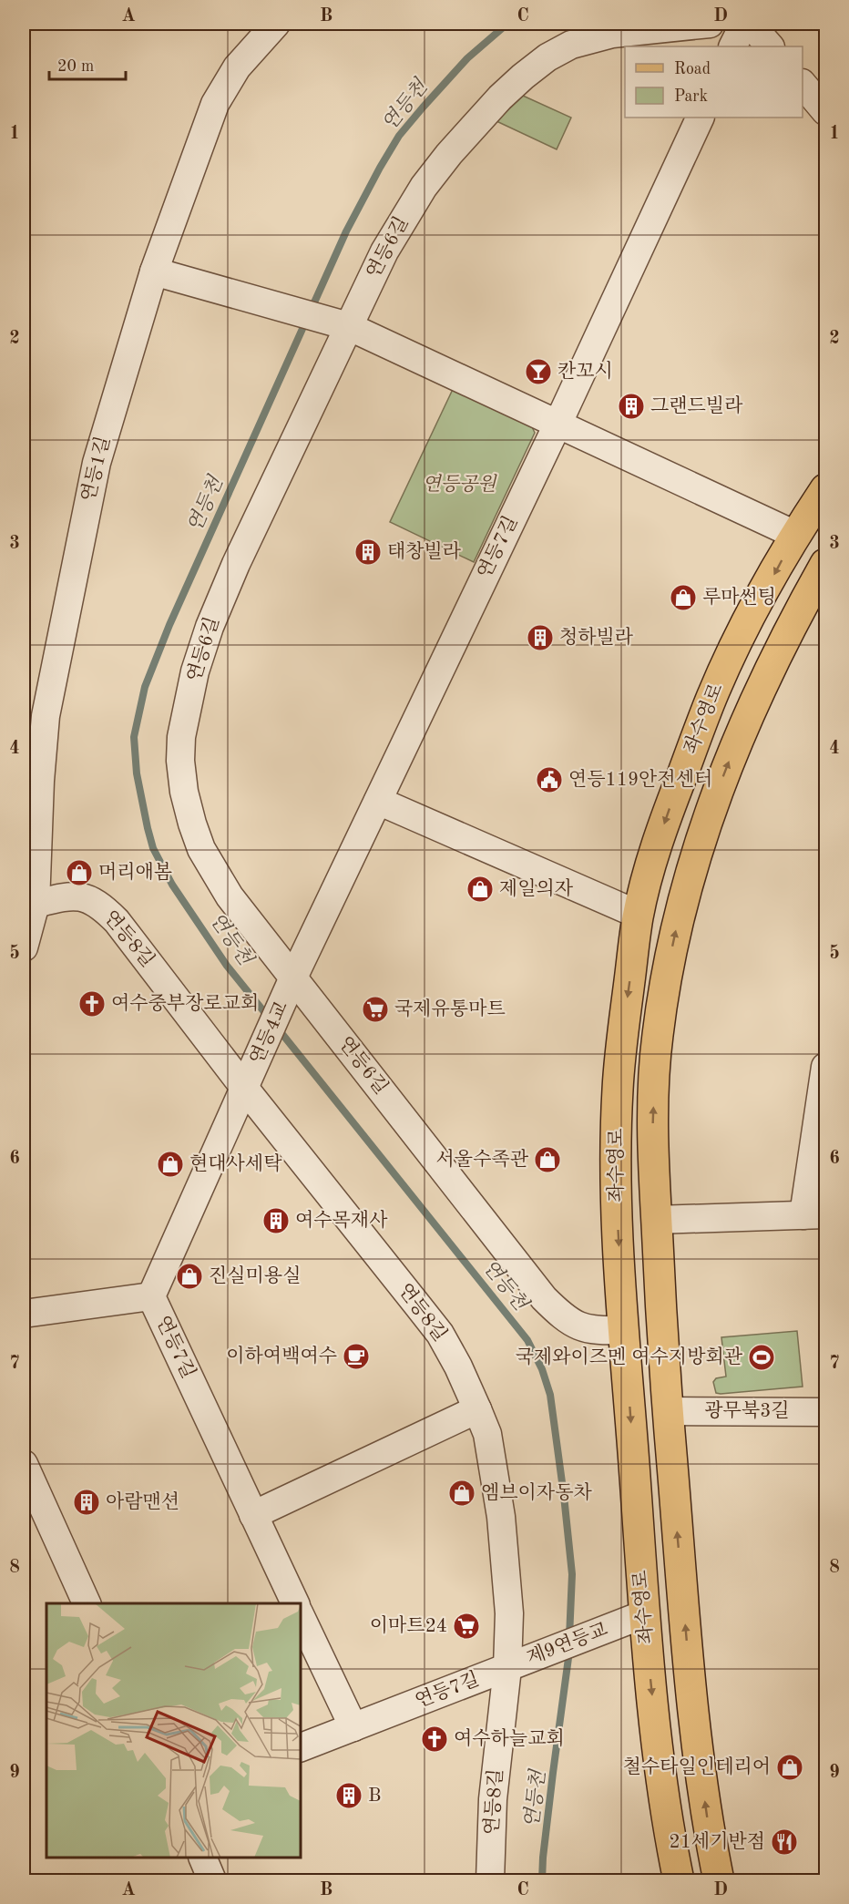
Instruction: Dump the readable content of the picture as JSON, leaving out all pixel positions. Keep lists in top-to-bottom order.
{
  "streets": {
    "main road": ["좌수영로"],
    "street": [
      "연등6길",
      "연등1길",
      "연등7길",
      "연등8길",
      "연등4교",
      "광무북3길",
      "제9연등교"
    ]
  },
  "crossings": [
    ["연등6길", "연등7길"],
    ["연등6길", "좌수영로"],
    ["연등6길", "연등4교"],
    ["연등1길", "연등8길"],
    ["연등7길", "연등8길"],
    ["연등7길", "연등4교"],
    ["연등7길", "제9연등교"],
    ["좌수영로", "광무북3길"],
    ["좌수영로", "제9연등교"],
    ["연등8길", "연등4교"],
    ["연등8길", "제9연등교"]
  ],
  "water": ["연등천"],
  "parks": ["연등공원"],
  "places": {
    "bar": ["칸꼬시"],
    "building": [
      "그랜드빌라",
      "태창빌라",
      "청하빌라",
      "여수목재사",
      "아람맨션",
      "B"
    ],
    "shop": [
      "루마썬팅",
      "머리애봄",
      "제일의자",
      "서울수족관",
      "현대사세탁",
      "진실미용실",
      "엠브이자동차",
      "철수타일인테리어"
    ],
    "public building": ["연등119안전센터"],
    "church": ["여수중부장로교회", "여수하늘교회"],
    "supermarket": ["국제유통마트", "이마트24"],
    "cafe": ["이하여백여수"],
    "sports": ["국제와이즈멘 여수지방회관"],
    "restaurant": ["21세기반점"]
  },
  "legend": ["Road", "Park"],
  "scale_bar": "20 m",
  "grid": {
    "columns": [
      "A",
      "B",
      "C",
      "D"
    ],
    "rows": [
      "1",
      "2",
      "3",
      "4",
      "5",
      "6",
      "7",
      "8",
      "9"
    ]
  }
}
